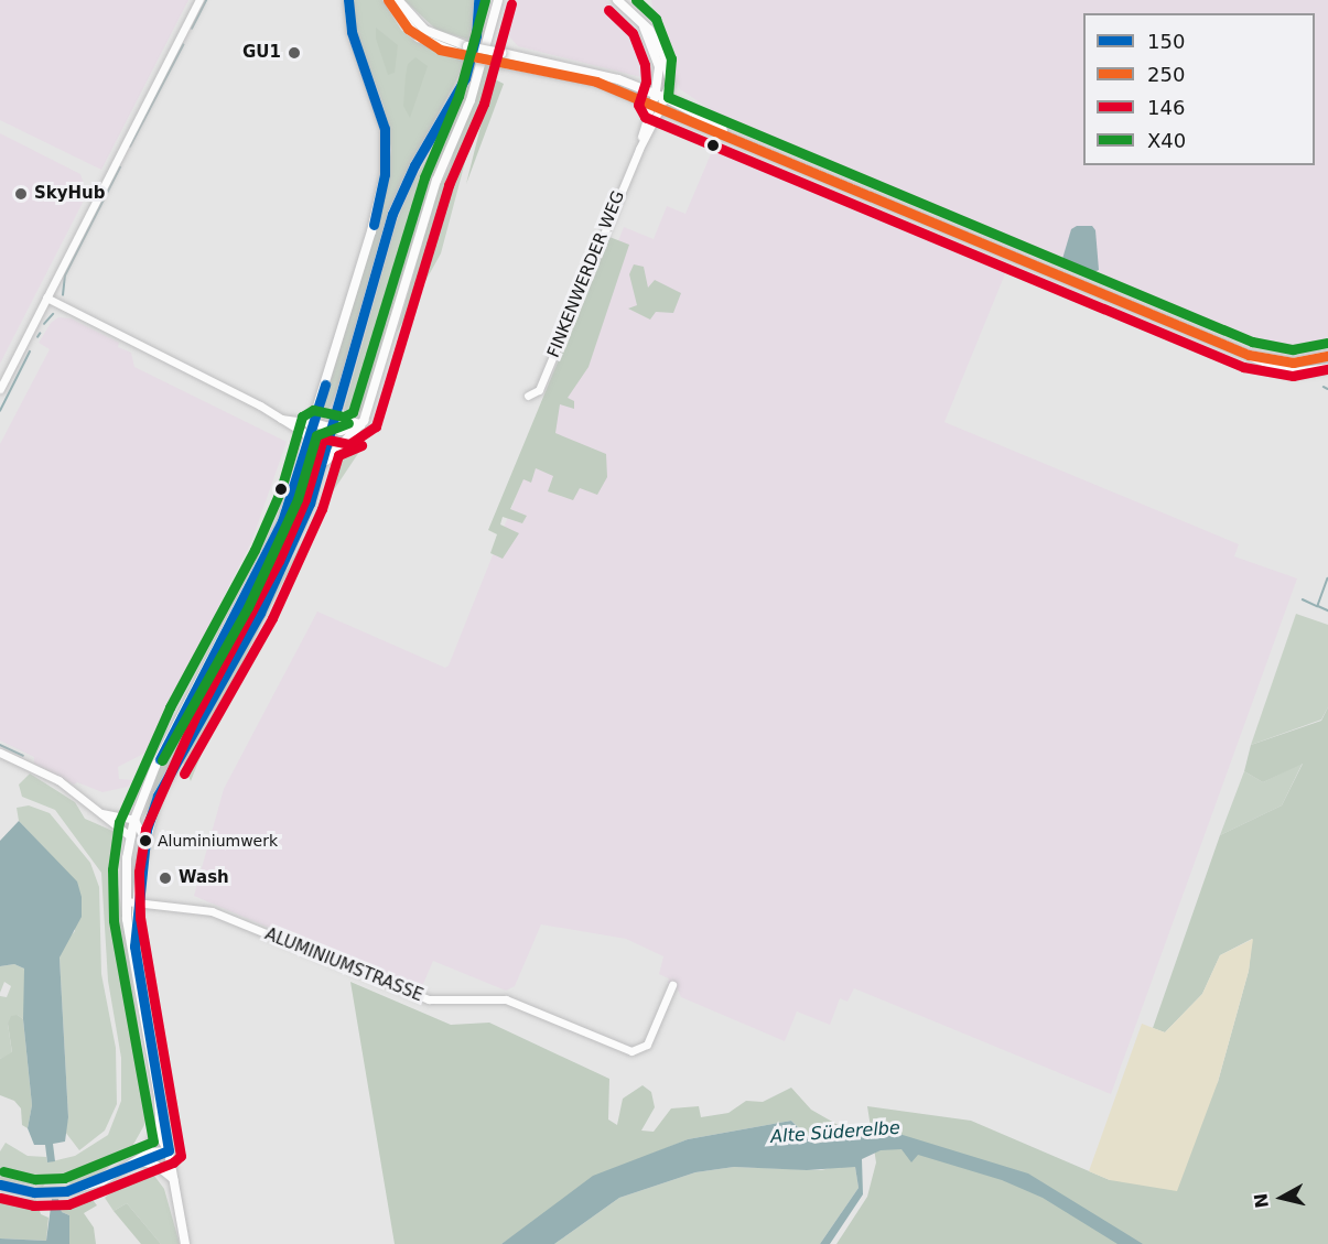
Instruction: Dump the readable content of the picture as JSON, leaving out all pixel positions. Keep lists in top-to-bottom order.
{
  "streets": {
    "street": ["FINKENWERDER WEG", "ALUMINIUMSTRASSE"]
  },
  "water": ["Alte Süderelbe"],
  "places": [
    "GU1",
    "SkyHub",
    "Aluminiumwerk",
    "Wash"
  ],
  "lines": [
    "transit line 150",
    "transit line 250",
    "transit line X40",
    "transit line 146"
  ],
  "legend": [
    "150",
    "250",
    "146",
    "X40"
  ],
  "north": "left"
}
